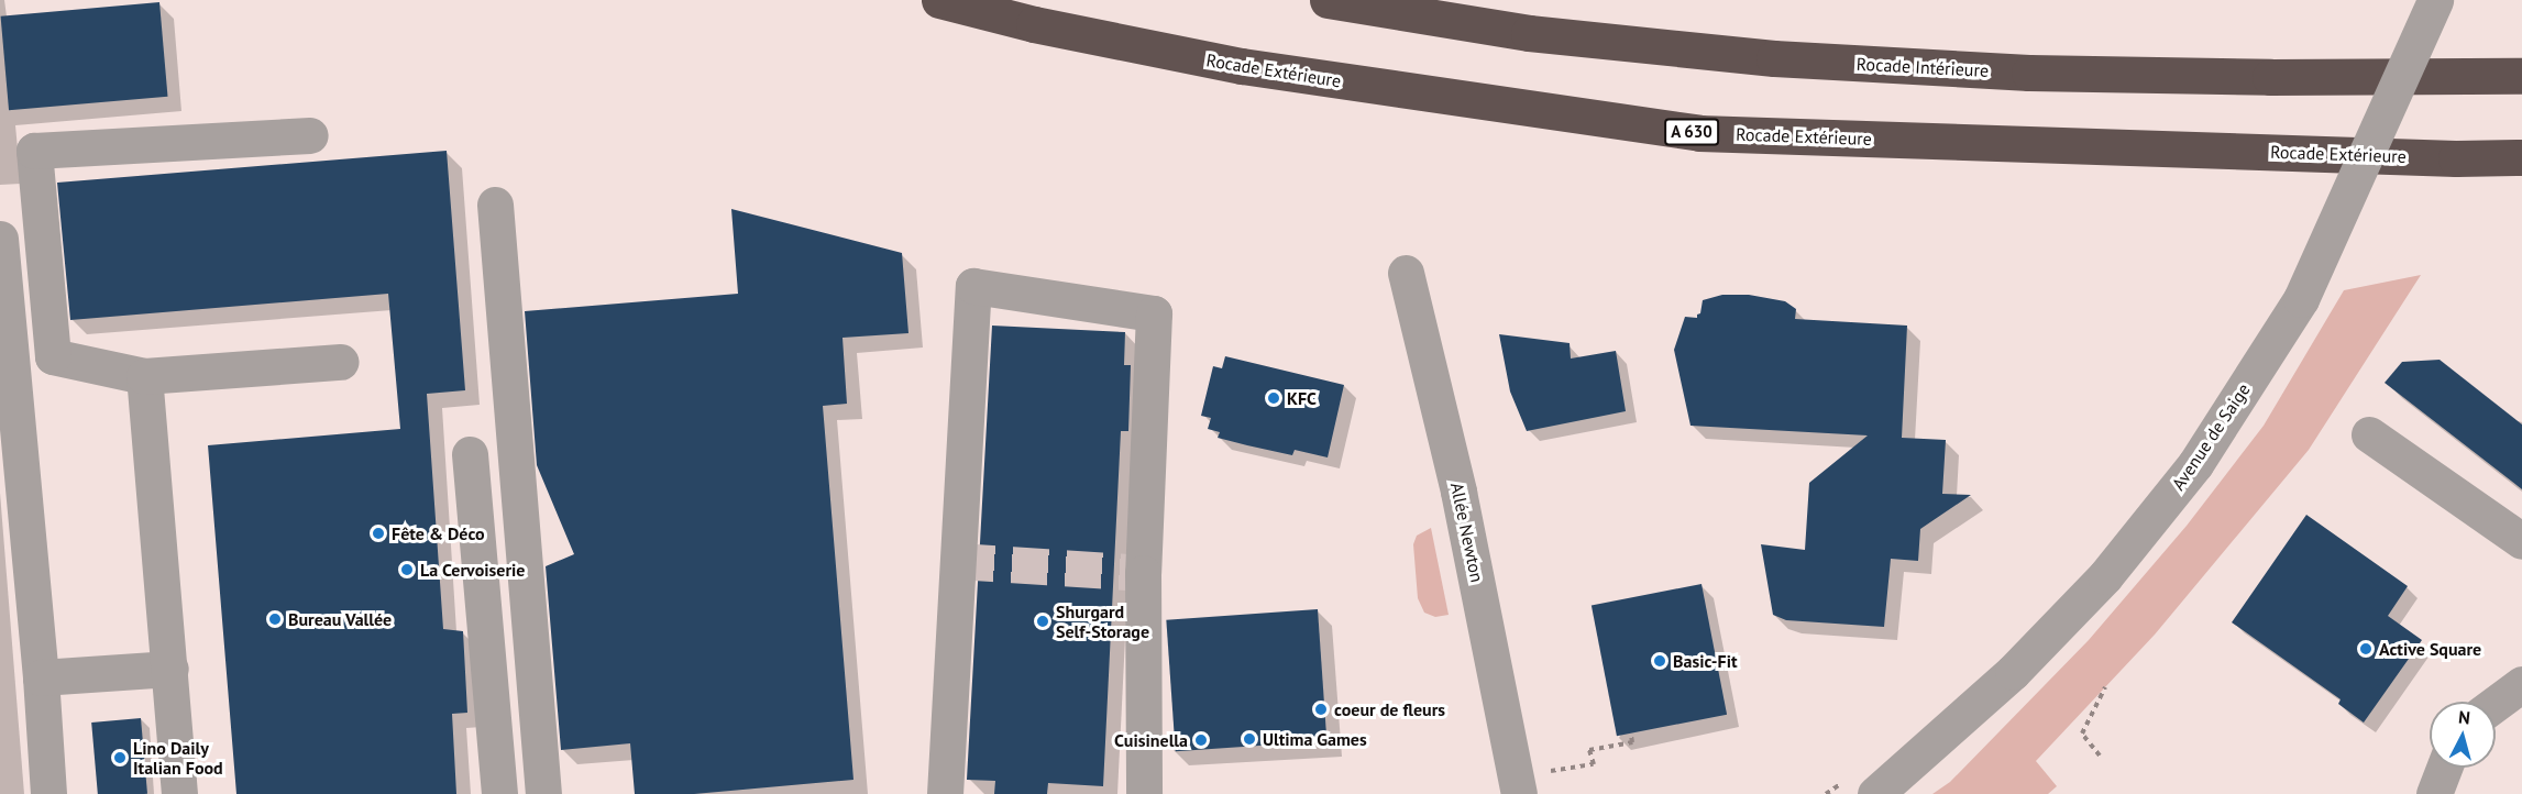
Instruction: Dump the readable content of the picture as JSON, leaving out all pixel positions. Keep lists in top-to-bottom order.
{
  "streets": {
    "highway": ["Rocade Intérieure", "Rocade Extérieure", "A 630"],
    "street": ["Avenue de Saige", "Allée Newton"]
  },
  "places": [
    "KFC",
    "Fête & Déco",
    "La Cervoiserie",
    "Bureau Vallée",
    "Shurgard Self-Storage",
    "Active Square",
    "Basic-Fit",
    "coeur de fleurs",
    "Ultima Games",
    "Cuisinella",
    "Lino Daily Italian Food"
  ],
  "north": "top"
}
